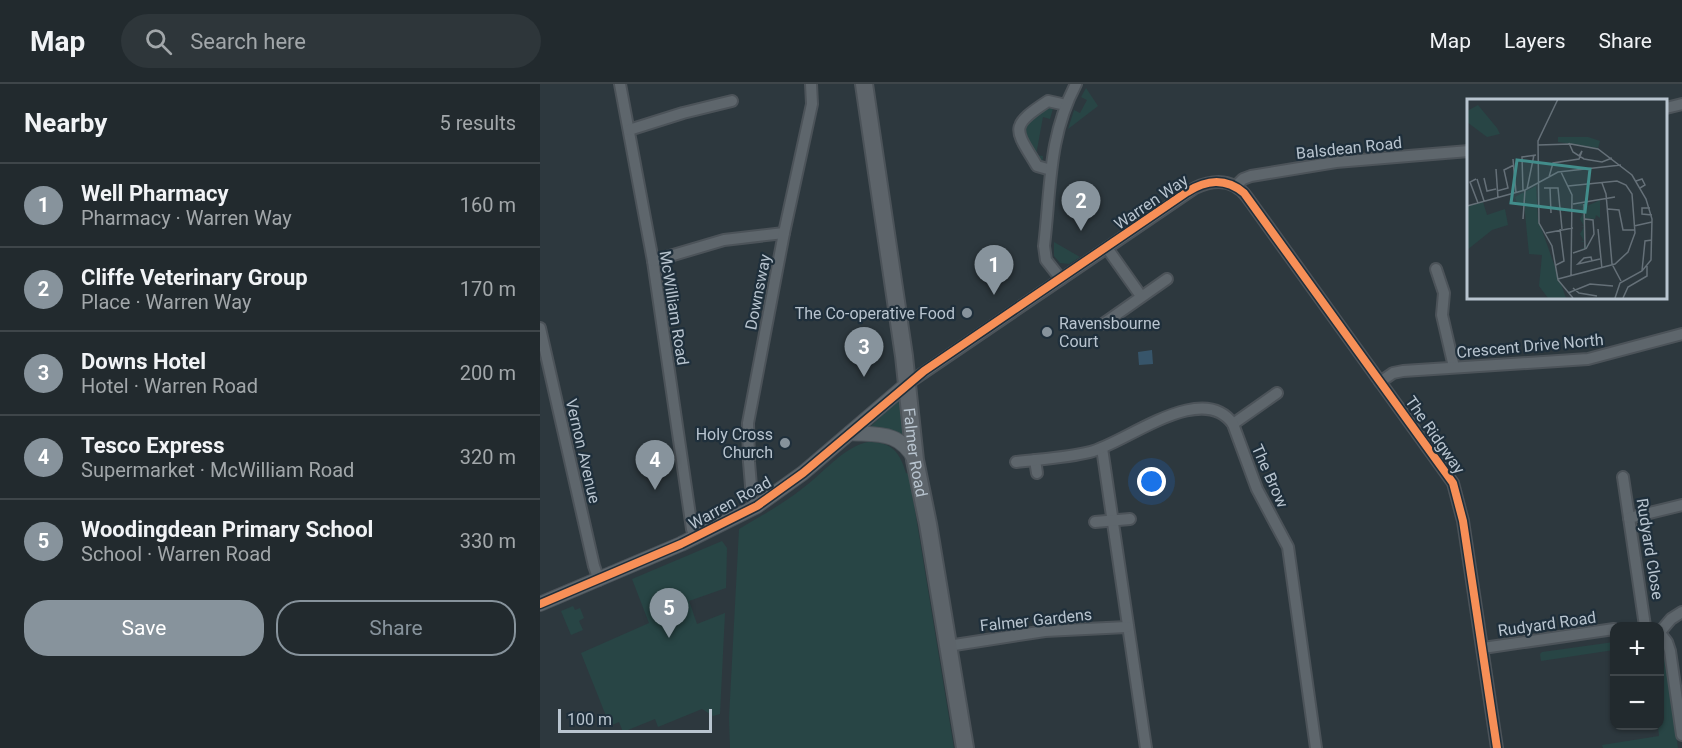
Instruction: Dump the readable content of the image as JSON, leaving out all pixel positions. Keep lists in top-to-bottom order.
{
  "streets": {
    "main road": ["Falmer Road"],
    "street": [
      "Balsdean Road",
      "Warren Way",
      "Downsway",
      "McWilliam Road",
      "Crescent Drive North",
      "The Ridgway",
      "Vernon Avenue",
      "The Brow",
      "Warren Road",
      "Rudyard Close",
      "Falmer Gardens",
      "Rudyard Road"
    ]
  },
  "crossings": [
    ["Balsdean Road", "Warren Way"],
    ["Balsdean Road", "The Ridgway"],
    ["Warren Way", "The Ridgway"],
    ["Warren Way", "Falmer Road"],
    ["Warren Way", "Warren Road"],
    ["Downsway", "Warren Road"],
    ["McWilliam Road", "Warren Road"],
    ["Crescent Drive North", "The Ridgway"],
    ["The Ridgway", "Rudyard Road"],
    ["Vernon Avenue", "Warren Road"],
    ["Falmer Road", "Warren Road"],
    ["Falmer Road", "Falmer Gardens"]
  ],
  "places": ["The Co-operative Food", "Ravensbourne Court", "Holy Cross Church"],
  "scale_bar": "100 m",
  "page": {
    "header": "Map",
    "search": "Search here",
    "nav": ["Map", "Layers", "Share"],
    "heading": ["Nearby", "5 results"],
    "list": [
      {
        "mark": "1",
        "name": "Well Pharmacy",
        "note": "Pharmacy · Warren Way",
        "value": "160 m"
      },
      {
        "mark": "2",
        "name": "Cliffe Veterinary Group",
        "note": "Place · Warren Way",
        "value": "170 m"
      },
      {
        "mark": "3",
        "name": "Downs Hotel",
        "note": "Hotel · Warren Road",
        "value": "200 m"
      },
      {
        "mark": "4",
        "name": "Tesco Express",
        "note": "Supermarket · McWilliam Road",
        "value": "320 m"
      },
      {
        "mark": "5",
        "name": "Woodingdean Primary School",
        "note": "School · Warren Road",
        "value": "330 m"
      }
    ],
    "pins": [
      "2",
      "1",
      "3",
      "4",
      "5"
    ],
    "buttons": ["Save", "Share"],
    "map_buttons": ["+", "−"],
    "scale": "100 m"
  }
}
